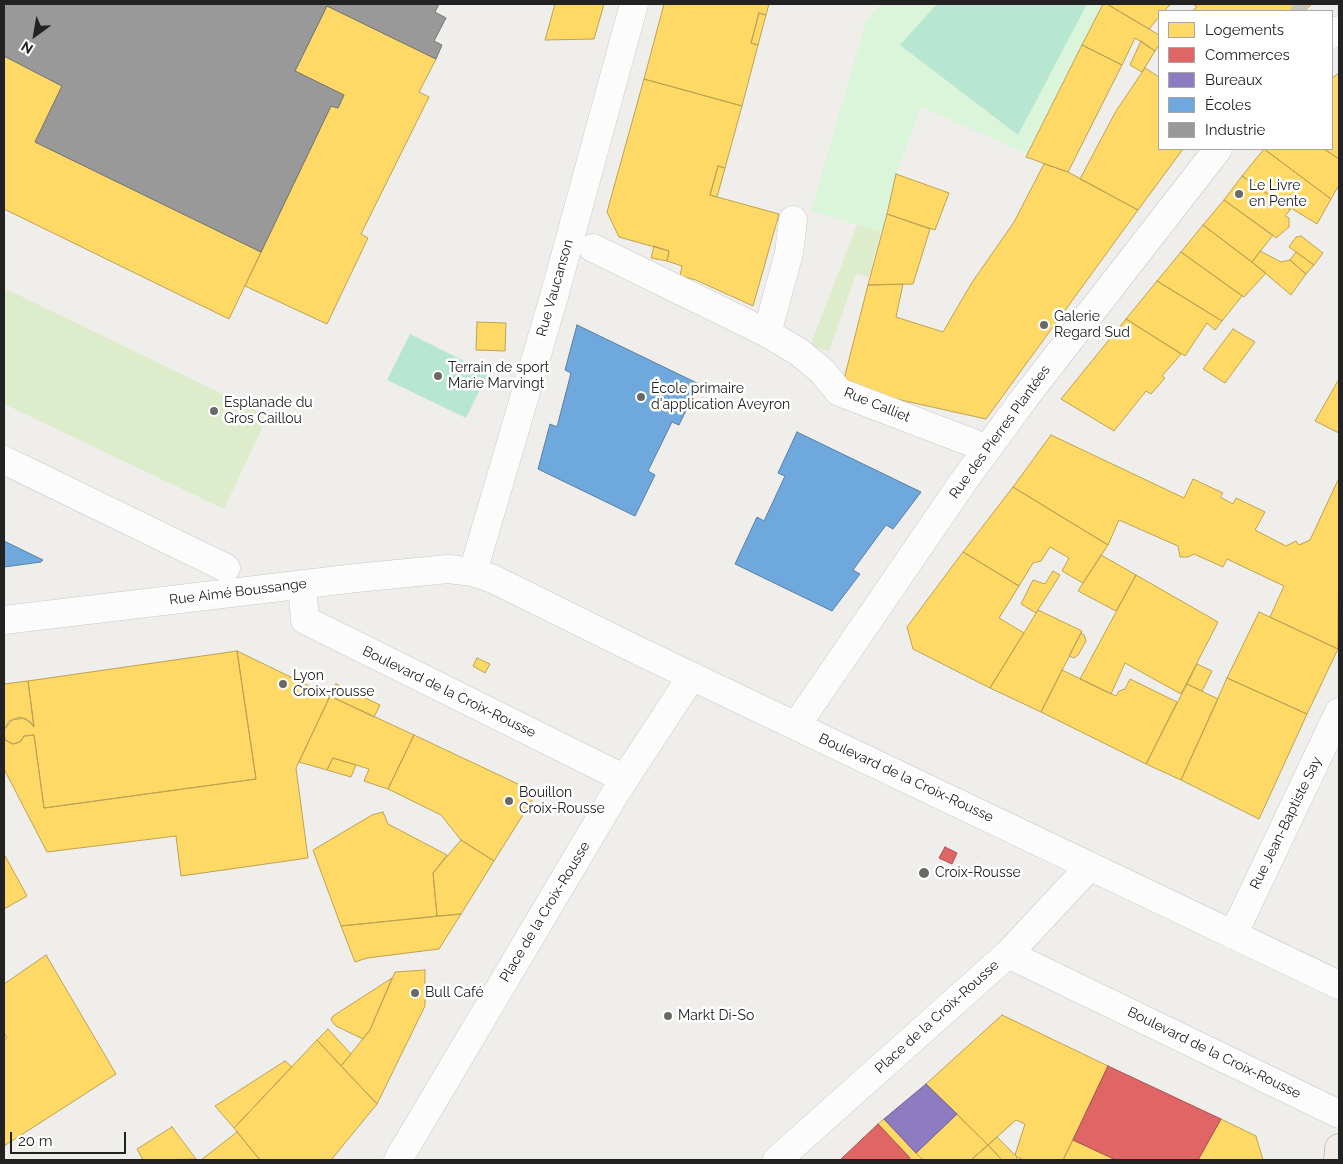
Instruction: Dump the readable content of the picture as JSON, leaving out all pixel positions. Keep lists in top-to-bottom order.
{
  "streets": {
    "street": [
      "Rue Vaucanson",
      "Rue Calliet",
      "Rue des Pierres Plantées",
      "Rue Aimé Boussange",
      "Boulevard de la Croix-Rousse",
      "Rue Jean-Baptiste Say",
      "Place de la Croix-Rousse"
    ]
  },
  "crossings": [
    ["Rue Vaucanson", "Rue Aimé Boussange"],
    ["Rue Vaucanson", "Boulevard de la Croix-Rousse"],
    ["Rue des Pierres Plantées", "Boulevard de la Croix-Rousse"],
    ["Rue Aimé Boussange", "Boulevard de la Croix-Rousse"],
    ["Boulevard de la Croix-Rousse", "Rue Jean-Baptiste Say"],
    ["Boulevard de la Croix-Rousse", "Place de la Croix-Rousse"]
  ],
  "places": [
    "Le Livre en Pente",
    "Galerie Regard Sud",
    "Terrain de sport Marie Marvingt",
    "École primaire d'application Aveyron",
    "Esplanade du Gros Caillou",
    "Lyon Croix-rousse",
    "Bouillon Croix-Rousse",
    "Croix-Rousse",
    "Bull Café",
    "Markt Di-So"
  ],
  "legend": [
    "Logements",
    "Commerces",
    "Bureaux",
    "Écoles",
    "Industrie"
  ],
  "scale_bar": "20 m",
  "north": "bottom left"
}
